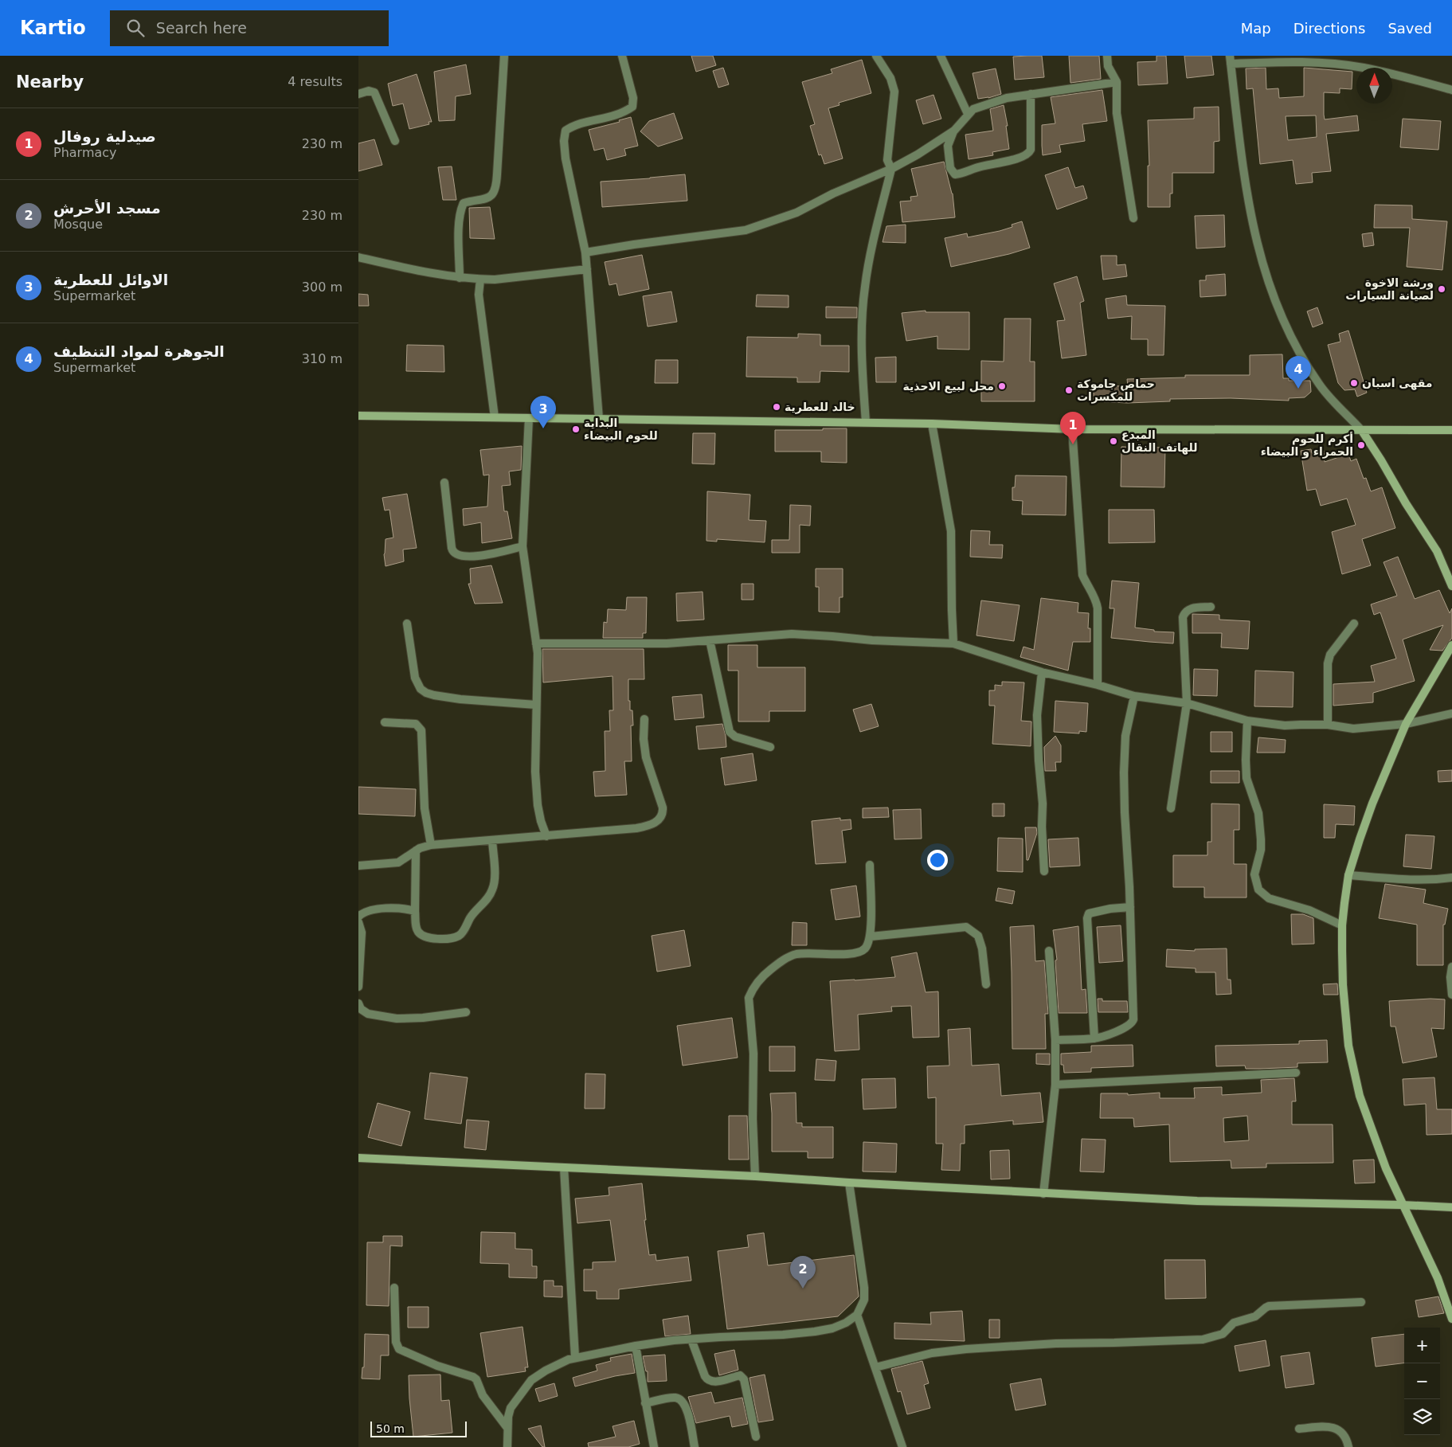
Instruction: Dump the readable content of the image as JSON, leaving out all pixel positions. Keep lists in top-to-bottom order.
{
  "places": [
    "ورشة الاخوة لصيانة السيارات",
    "مقهى اسبان",
    "محل لبيع الاحذية",
    "حماص جاموكة للمكسرات",
    "خالد للعطرية",
    "البداية للحوم البيضاء",
    "المبدع للهاتف النقال",
    "أكرم للحوم الحمراء و البيضاء"
  ],
  "scale_bar": "50 m",
  "north": "top",
  "page": {
    "header": "Kartio",
    "search": "Search here",
    "nav": ["Map", "Directions", "Saved"],
    "heading": ["Nearby", "4 results"],
    "list": [
      {
        "mark": "1",
        "name": "صيدلية روفال",
        "note": "Pharmacy",
        "value": "230 m"
      },
      {
        "mark": "2",
        "name": "مسجد الأحرش",
        "note": "Mosque",
        "value": "230 m"
      },
      {
        "mark": "3",
        "name": "الاوائل للعطرية",
        "note": "Supermarket",
        "value": "300 m"
      },
      {
        "mark": "4",
        "name": "الجوهرة لمواد التنظيف",
        "note": "Supermarket",
        "value": "310 m"
      }
    ],
    "pins": [
      "4",
      "3",
      "1",
      "2"
    ],
    "map_buttons": ["+", "−"],
    "scale": "50 m"
  }
}
